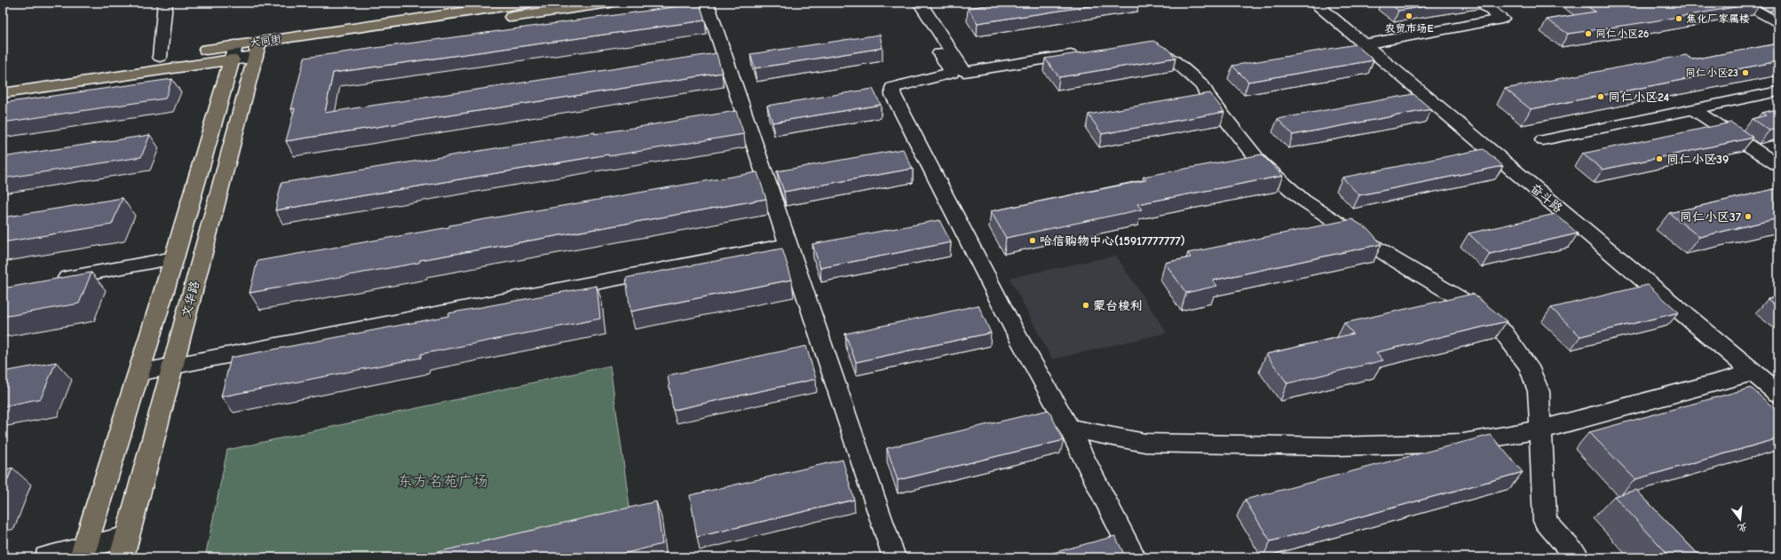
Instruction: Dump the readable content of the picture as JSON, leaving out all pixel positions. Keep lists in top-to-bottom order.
{
  "streets": {
    "main road": ["大同街", "文华路"],
    "street": ["奋斗路"]
  },
  "crossings": [
    ["大同街", "文华路"]
  ],
  "parks": ["东方名苑广场"],
  "places": [
    "农贸市场E",
    "焦化厂家属楼",
    "同仁小区26",
    "同仁小区23",
    "同仁小区24",
    "同仁小区39",
    "同仁小区37",
    "哈信购物中心(15917777777)",
    "蒙台梭利"
  ],
  "north": "bottom"
}
